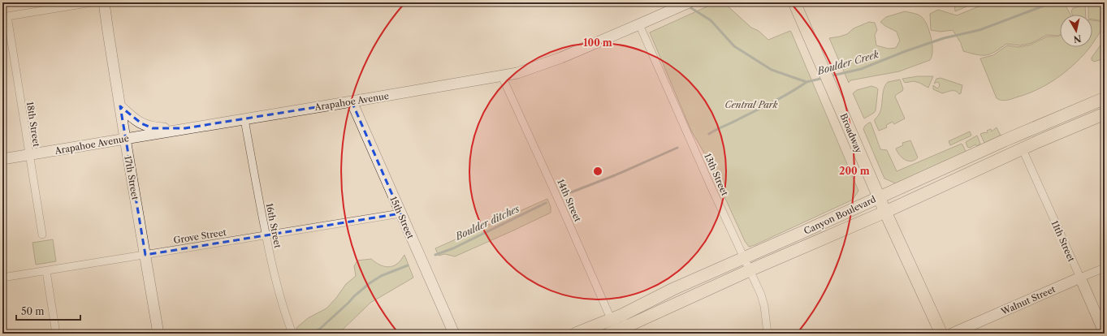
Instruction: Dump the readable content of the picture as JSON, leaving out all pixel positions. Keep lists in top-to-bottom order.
{
  "streets": {
    "main road": ["Broadway", "Canyon Boulevard"],
    "street": [
      "Arapahoe Avenue",
      "18th Street",
      "13th Street",
      "17th Street",
      "14th Street",
      "15th Street",
      "16th Street",
      "Grove Street",
      "11th Street",
      "Walnut Street"
    ]
  },
  "crossings": [
    ["Arapahoe Avenue", "18th Street"],
    ["Arapahoe Avenue", "13th Street"],
    ["Arapahoe Avenue", "17th Street"],
    ["Arapahoe Avenue", "14th Street"],
    ["Arapahoe Avenue", "15th Street"],
    ["Arapahoe Avenue", "16th Street"],
    ["Broadway", "Canyon Boulevard"],
    ["13th Street", "Canyon Boulevard"],
    ["17th Street", "Grove Street"],
    ["14th Street", "Canyon Boulevard"],
    ["Canyon Boulevard", "11th Street"],
    ["15th Street", "Grove Street"],
    ["16th Street", "Grove Street"],
    ["11th Street", "Walnut Street"]
  ],
  "water": ["Boulder Creek", "Boulder ditches"],
  "parks": ["Central Park"],
  "scale_bar": "50 m",
  "north": "bottom",
  "rings": ["100 m", "200 m"]
}
